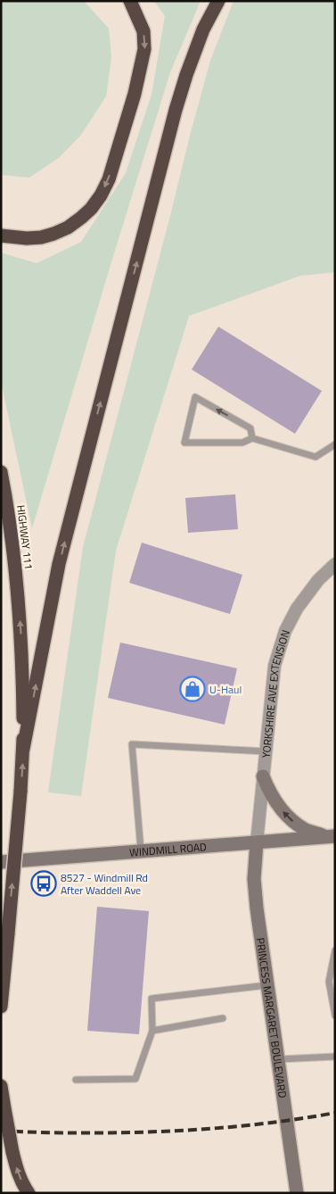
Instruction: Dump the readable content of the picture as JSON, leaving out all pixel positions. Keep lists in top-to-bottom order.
{
  "streets": {
    "highway": ["HIGHWAY 111"],
    "main road": ["WINDMILL ROAD", "PRINCESS MARGARET BOULEVARD"],
    "street": ["YORKSHIRE AVE EXTENSION"]
  },
  "crossings": [
    ["YORKSHIRE AVE EXTENSION", "WINDMILL ROAD"],
    ["YORKSHIRE AVE EXTENSION", "PRINCESS MARGARET BOULEVARD"],
    ["WINDMILL ROAD", "PRINCESS MARGARET BOULEVARD"]
  ],
  "places": {
    "shop": ["U-Haul"],
    "bus stop": ["8527 - Windmill Rd After Waddell Ave"]
  }
}
